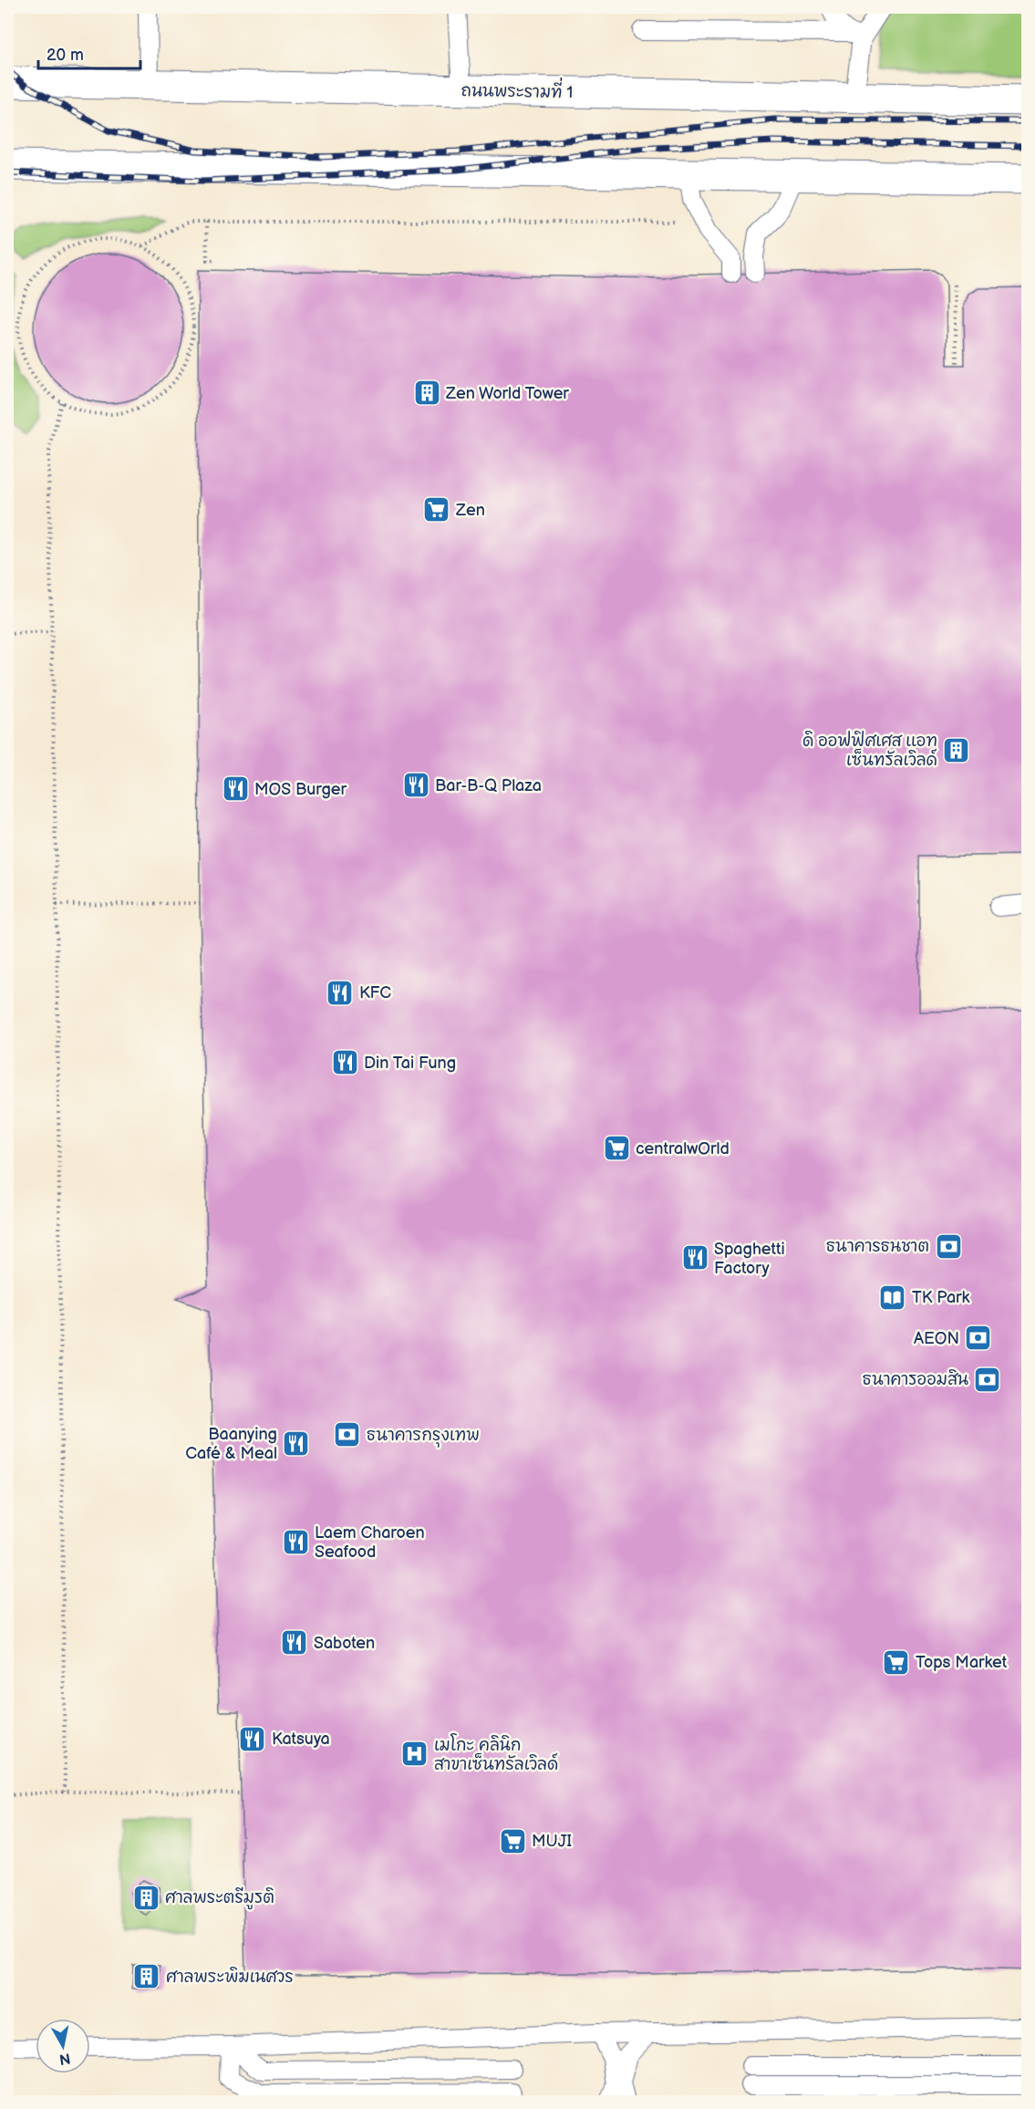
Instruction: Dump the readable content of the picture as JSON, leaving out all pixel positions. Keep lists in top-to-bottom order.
{
  "streets": {
    "main road": ["ถนนพระรามที่ 1"]
  },
  "places": {
    "building": [
      "Zen World Tower",
      "ดิ ออฟฟิศเศส แอท เซ็นทรัลเวิลด์",
      "ศาลพระตรีมูรติ",
      "ศาลพระพิฆเนศวร"
    ],
    "supermarket": [
      "Zen",
      "centralwOrld",
      "Tops Market",
      "MUJI"
    ],
    "restaurant": [
      "Bar-B-Q Plaza",
      "MOS Burger",
      "KFC",
      "Din Tai Fung",
      "Spaghetti Factory",
      "Baanying Café & Meal",
      "Laem Charoen Seafood",
      "Saboten",
      "Katsuya"
    ],
    "bank": [
      "ธนาคารธนชาต",
      "AEON",
      "ธนาคารออมสิน",
      "ธนาคารกรุงเทพ"
    ],
    "library": ["TK Park"],
    "hospital": ["เมโกะ คลินิก สาขาเซ็นทรัลเวิลด์"]
  },
  "scale_bar": "20 m",
  "north": "bottom"
}
